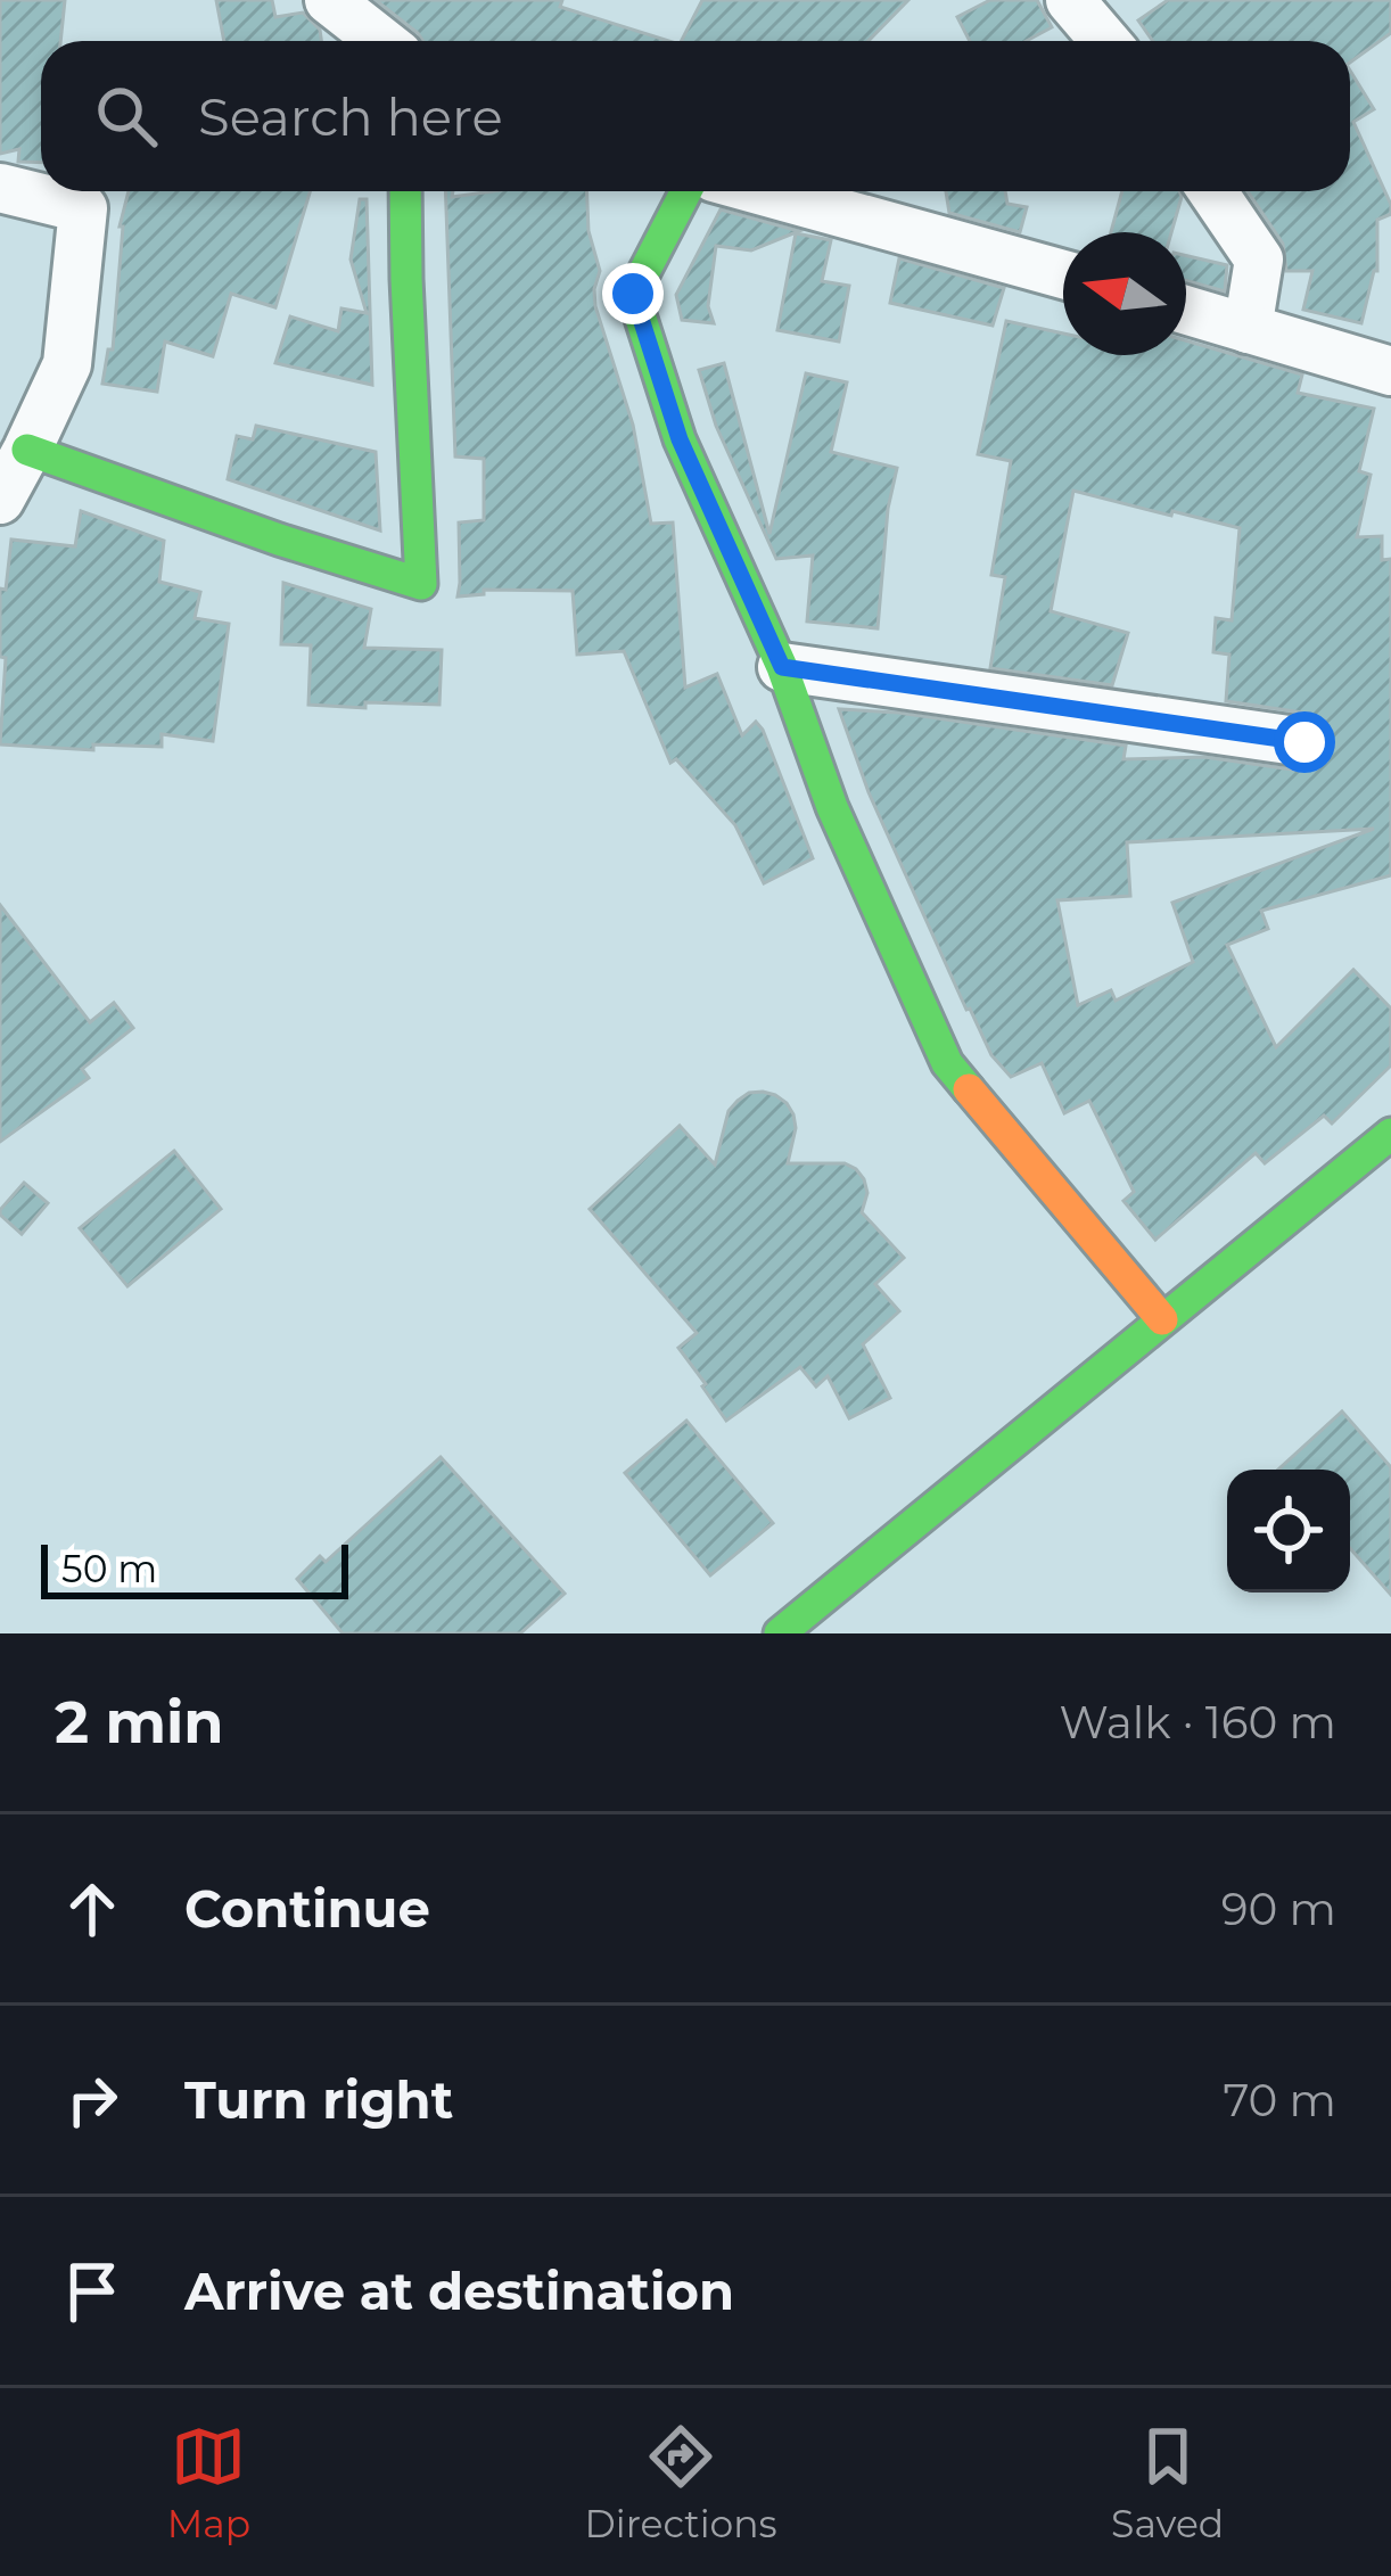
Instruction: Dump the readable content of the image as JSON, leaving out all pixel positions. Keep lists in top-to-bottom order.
{
  "scale_bar": "50 m",
  "north": "left",
  "page": {
    "search": "Search here",
    "scale": "50 m",
    "heading": ["2 min", "Walk · 160 m"],
    "list": [
      ["Continue", "90 m"],
      ["Turn right", "70 m"],
      "Arrive at destination"
    ],
    "nav": ["Map", "Directions", "Saved"]
  }
}
